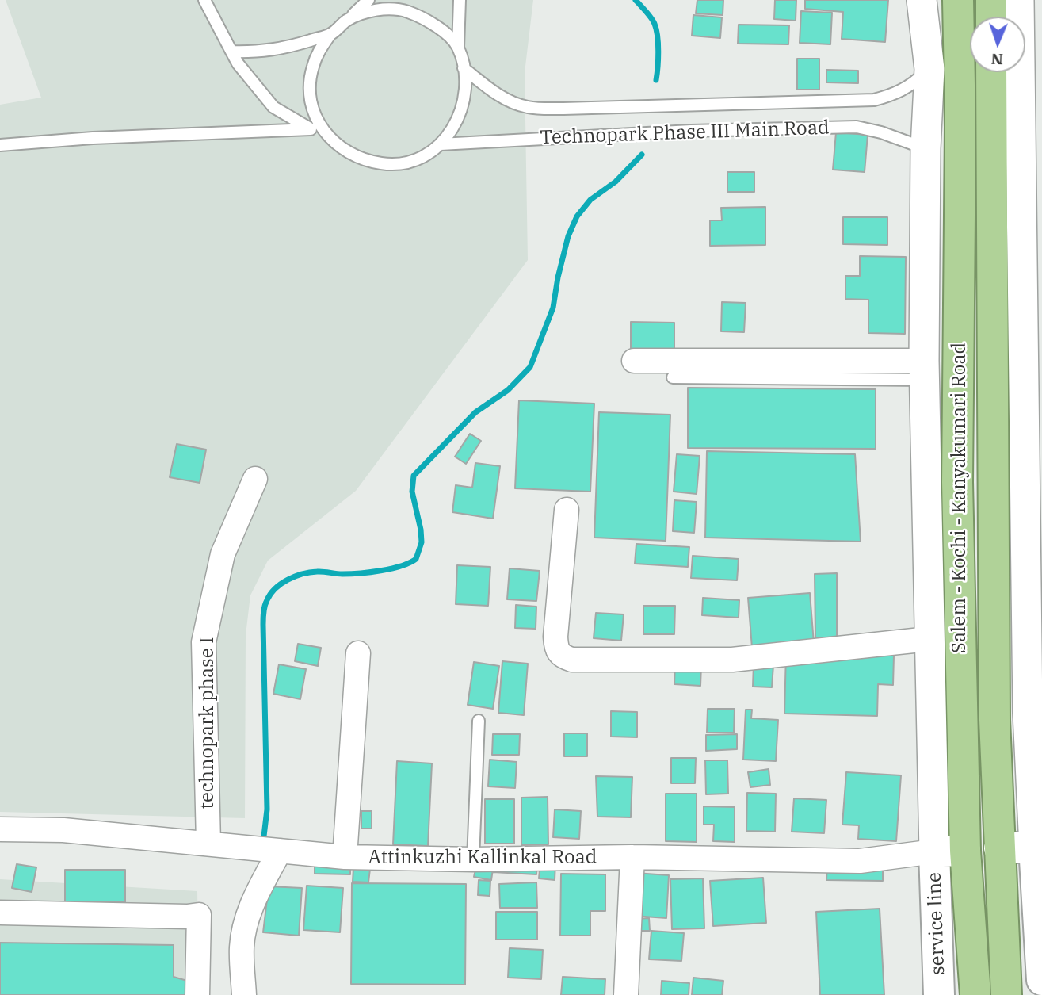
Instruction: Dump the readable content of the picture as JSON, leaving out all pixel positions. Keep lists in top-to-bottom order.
{
  "streets": {
    "highway": ["Salem - Kochi - Kanyakumari Road"],
    "main road": ["Attinkuzhi Kallinkal Road", "service line"],
    "street": ["technopark phase I"],
    "lane": ["Technopark Phase III Main Road"]
  },
  "crossings": [
    ["Salem - Kochi - Kanyakumari Road", "Attinkuzhi Kallinkal Road"],
    ["technopark phase I", "Attinkuzhi Kallinkal Road"],
    ["Attinkuzhi Kallinkal Road", "service line"]
  ],
  "north": "bottom"
}
